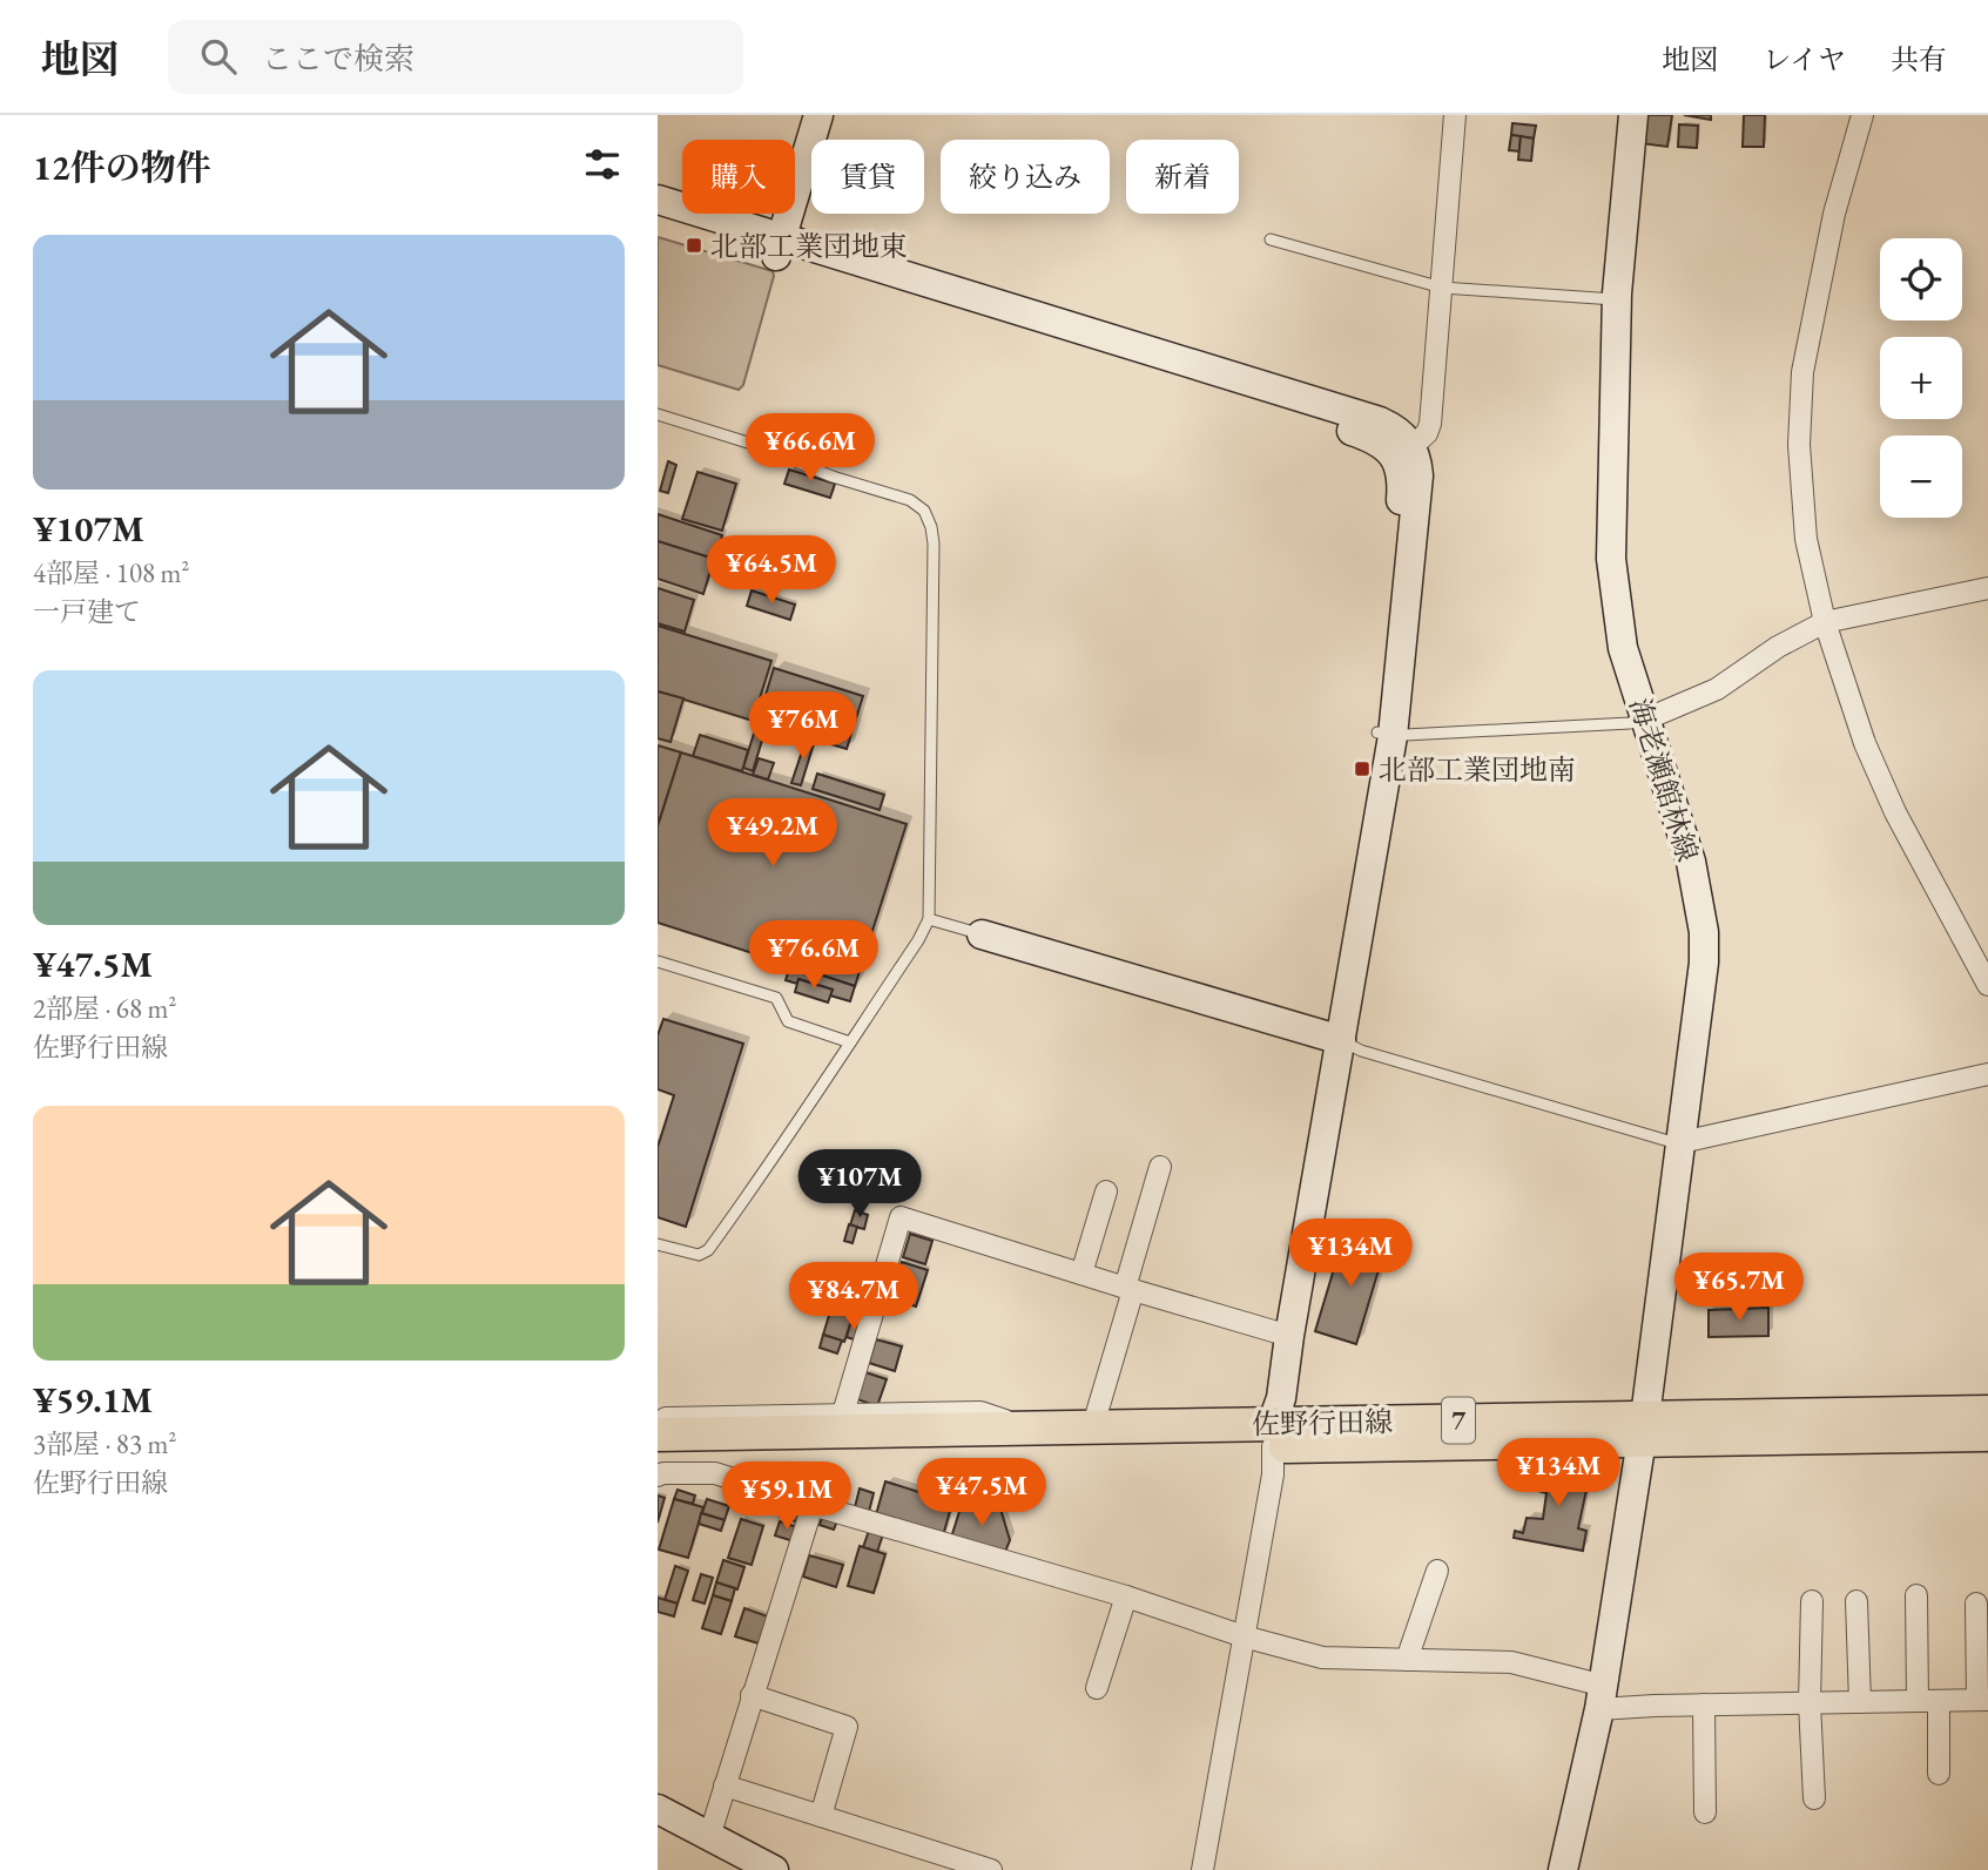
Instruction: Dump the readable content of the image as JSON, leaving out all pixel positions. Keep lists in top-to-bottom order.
{
  "streets": {
    "main road": ["7", "佐野行田線"],
    "street": ["海老瀬館林線"]
  },
  "crossings": [
    ["海老瀬館林線", "佐野行田線"]
  ],
  "places": {
    "transit": ["北部工業団地東", "北部工業団地南"]
  },
  "page": {
    "header": "地図",
    "search": "ここで検索",
    "nav": ["地図", "レイヤ", "共有"],
    "heading": "12件の物件",
    "chip": [
      "購入",
      "賃貸",
      "絞り込み",
      "新着"
    ],
    "list": [
      {
        "name": "¥107M",
        "note": "4部屋 · 108 m² · 一戸建て"
      },
      {
        "name": "¥47.5M",
        "note": "2部屋 · 68 m² · 佐野行田線"
      },
      {
        "name": "¥59.1M",
        "note": "3部屋 · 83 m² · 佐野行田線"
      }
    ],
    "map_buttons": ["+", "−"],
    "price": [
      "¥66.6M",
      "¥64.5M",
      "¥76M",
      "¥49.2M",
      "¥76.6M",
      "¥107M",
      "¥134M",
      "¥65.7M",
      "¥84.7M",
      "¥134M",
      "¥47.5M",
      "¥59.1M"
    ]
  }
}
